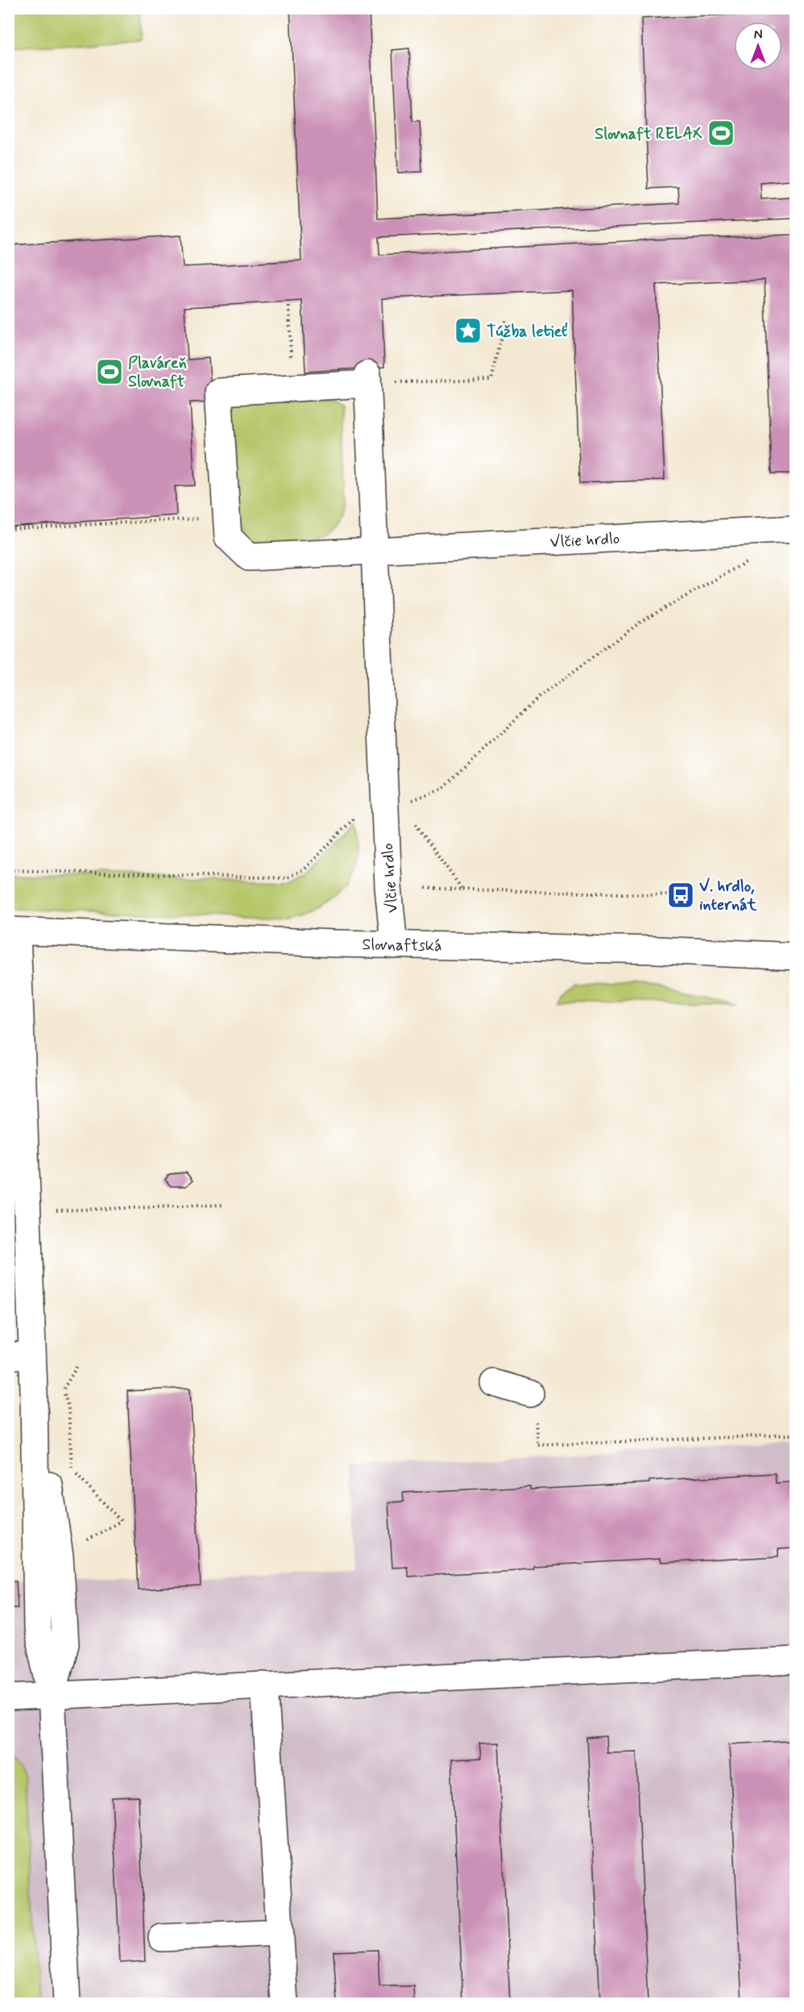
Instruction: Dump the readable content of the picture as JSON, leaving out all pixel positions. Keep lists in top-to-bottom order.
{
  "streets": {
    "street": ["Vlčie hrdlo", "Slovnaftská"]
  },
  "crossings": [
    ["Vlčie hrdlo", "Slovnaftská"]
  ],
  "places": {
    "sports": ["Slovnaft RELAX", "Plaváreň Slovnaft"],
    "place": ["Túžba letieť"],
    "bus stop": ["V. hrdlo, internát"]
  },
  "north": "top"
}
